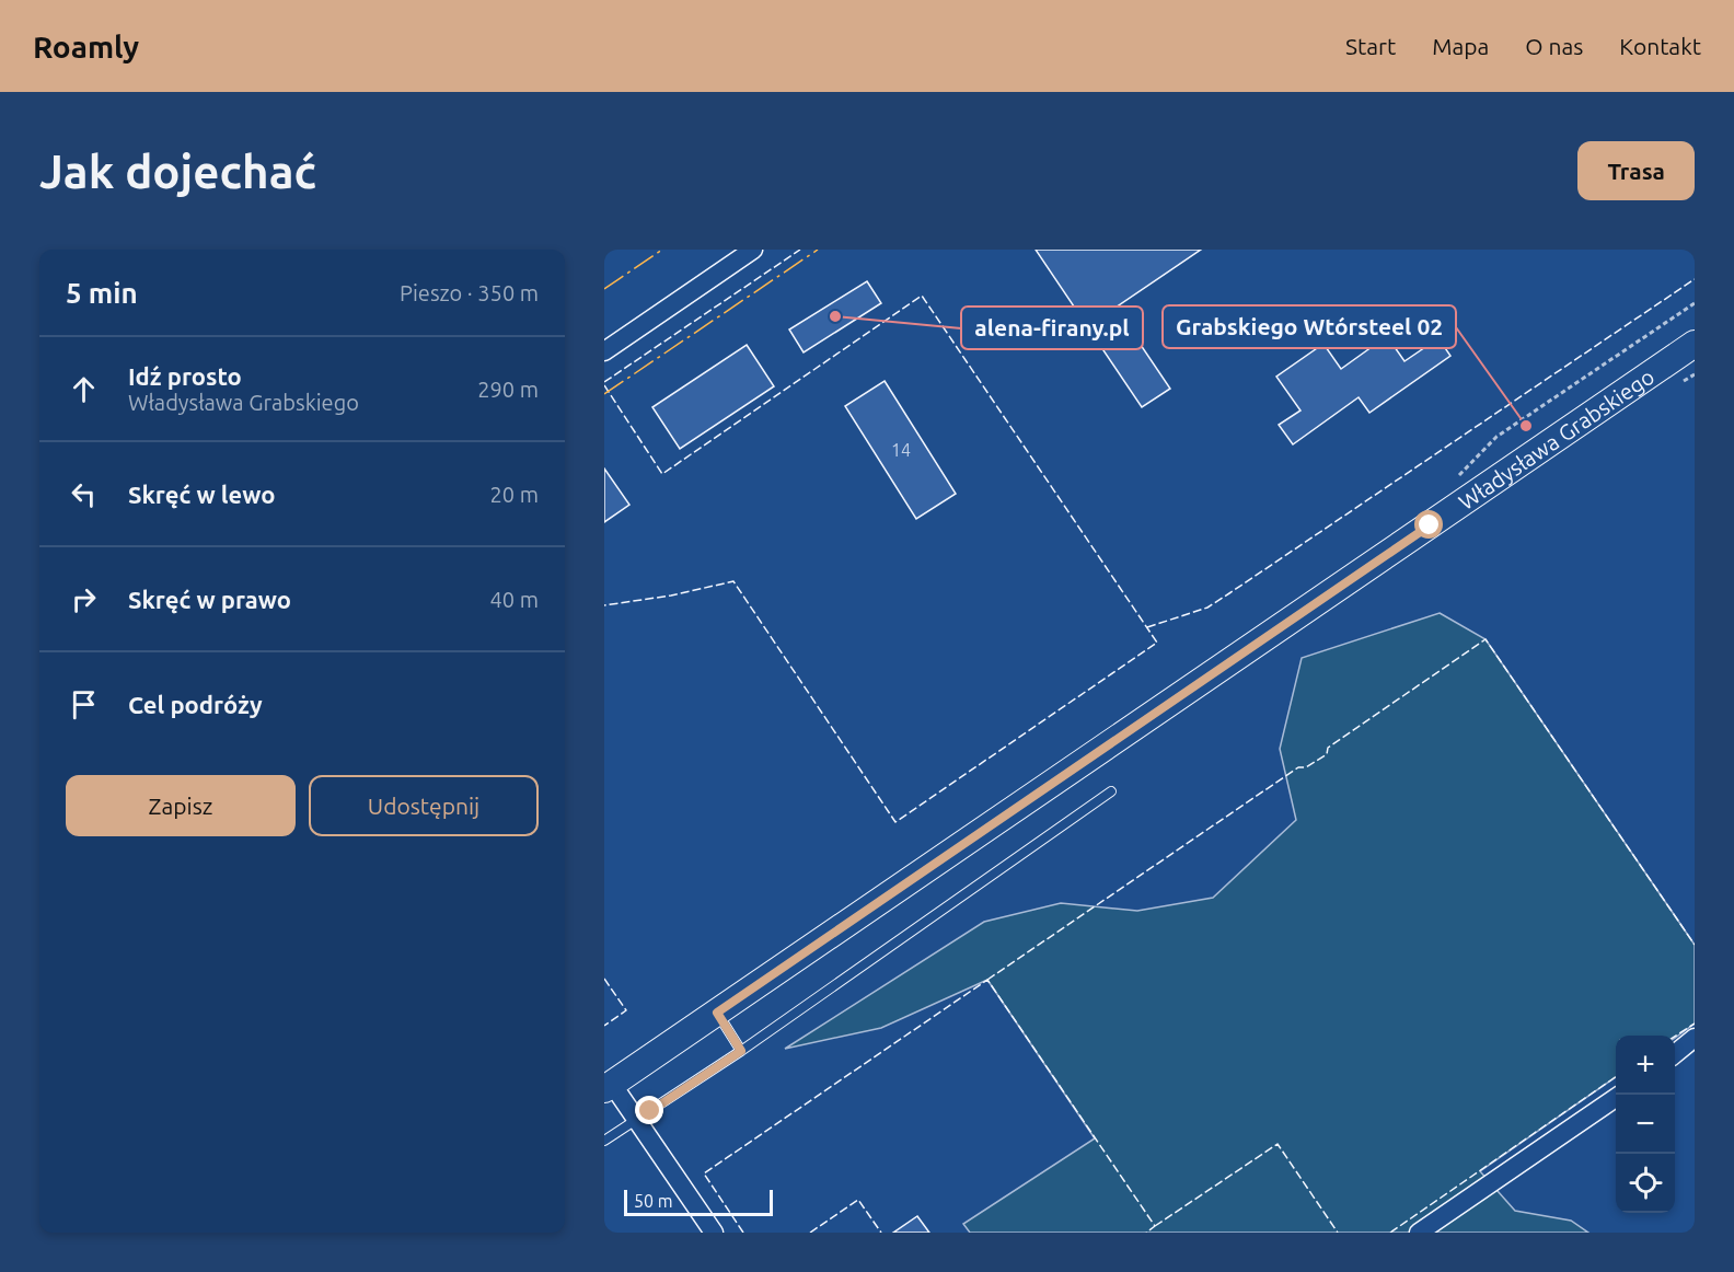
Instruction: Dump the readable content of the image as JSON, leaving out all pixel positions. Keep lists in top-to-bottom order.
{
  "streets": {
    "street": ["Władysława Grabskiego"]
  },
  "places": ["alena-firany.pl", "Grabskiego Wtórsteel 02"],
  "house_numbers": ["14"],
  "scale_bar": "50 m",
  "page": {
    "header": "Roamly",
    "nav": [
      "Start",
      "Mapa",
      "O nas",
      "Kontakt"
    ],
    "buttons": [
      "Trasa",
      ["Zapisz", "Udostępnij"]
    ],
    "title": "Jak dojechać",
    "heading": ["5 min", "Pieszo · 350 m"],
    "list": [
      ["Idź prosto", "Władysława Grabskiego", "290 m"],
      ["Skręć w lewo", "20 m"],
      ["Skręć w prawo", "40 m"],
      "Cel podróży"
    ],
    "map_buttons": ["+", "−"],
    "scale": "50 m"
  }
}
